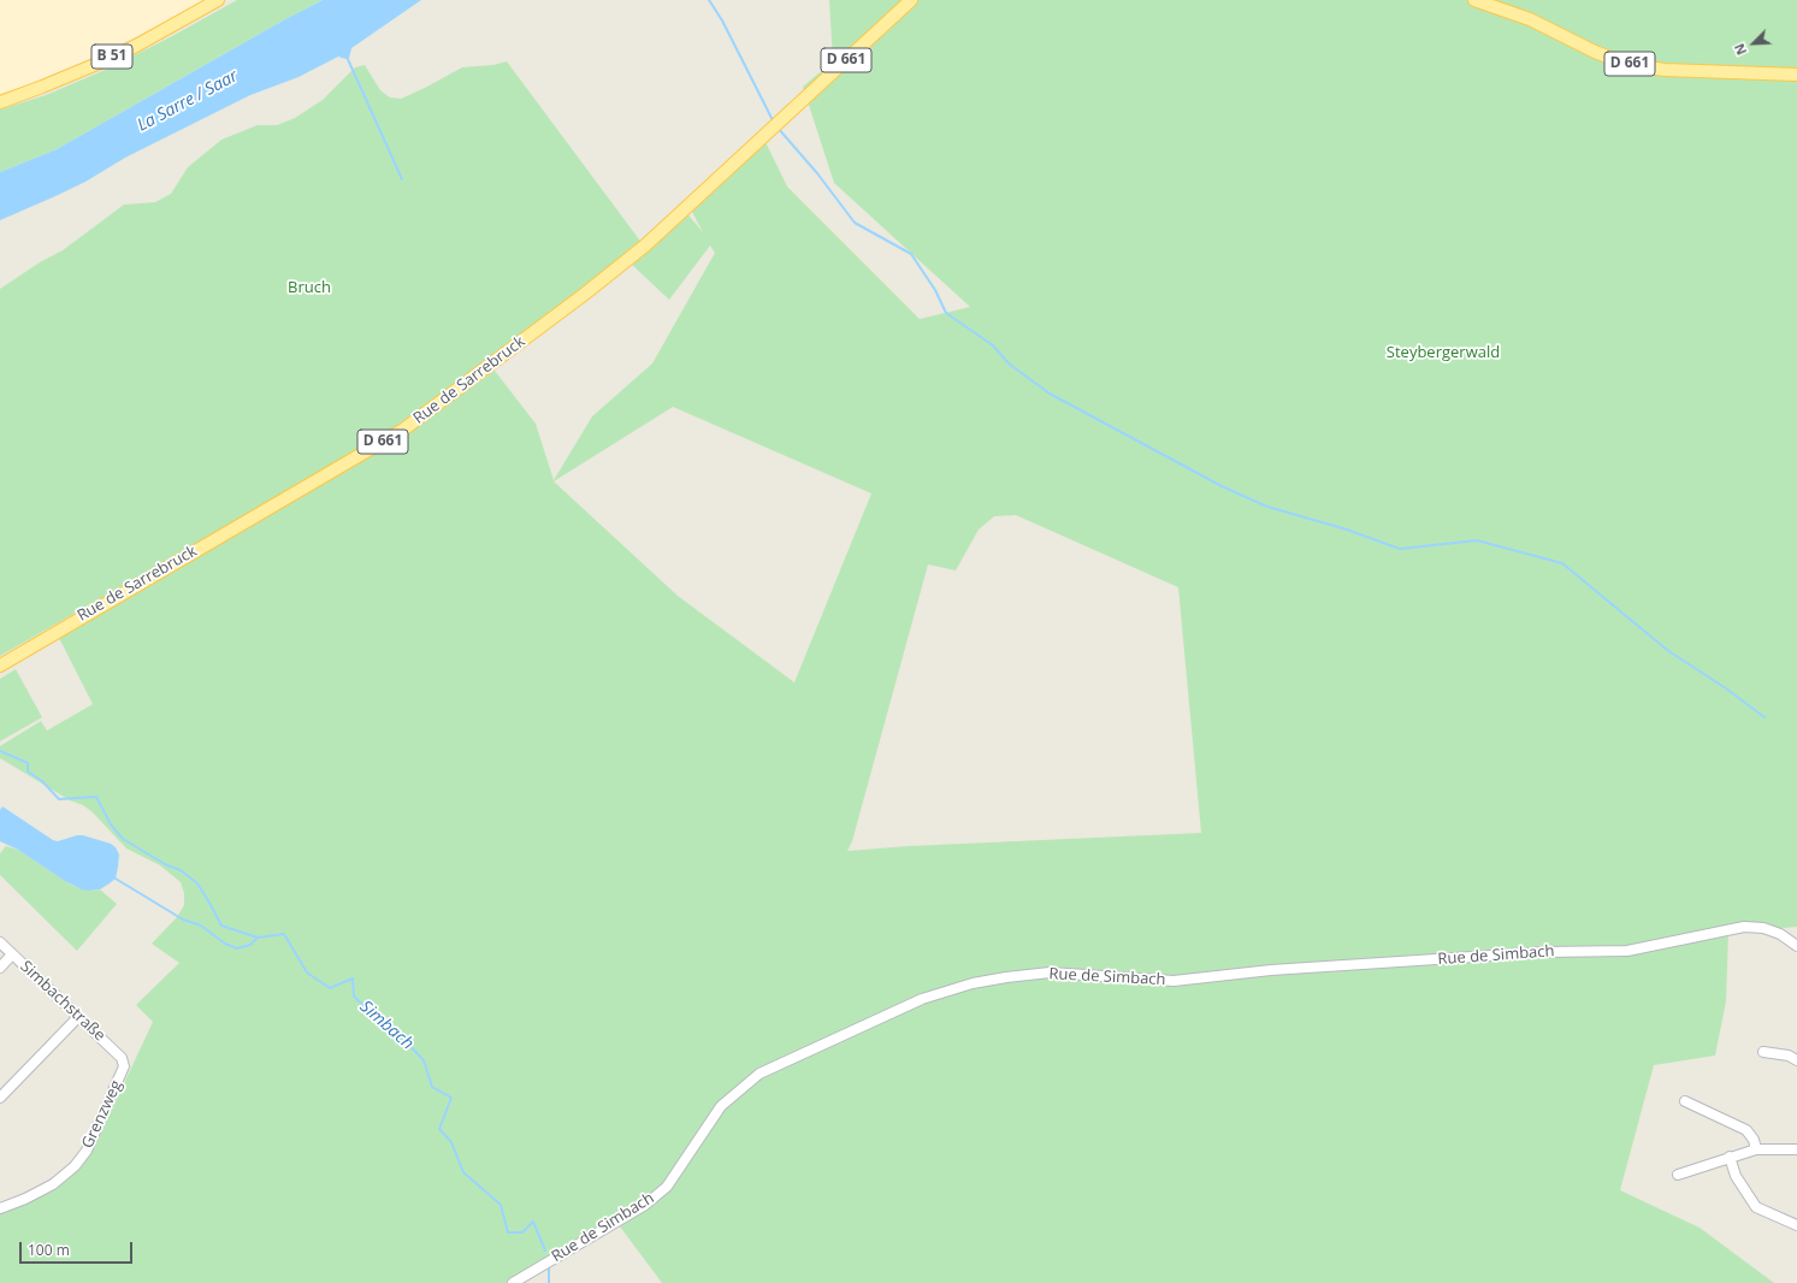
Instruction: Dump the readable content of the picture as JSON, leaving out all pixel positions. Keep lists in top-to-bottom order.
{
  "streets": {
    "main road": ["B 51", "D 661", "Rue de Sarrebruck"],
    "street": ["Rue de Simbach", "Simbachstraße", "Grenzweg"]
  },
  "crossings": [
    ["Simbachstraße", "Grenzweg"]
  ],
  "water": ["La Sarre / Saar", "Simbach"],
  "parks": ["Bruch", "Steybergerwald"],
  "scale_bar": "100 m",
  "north": "bottom left"
}
